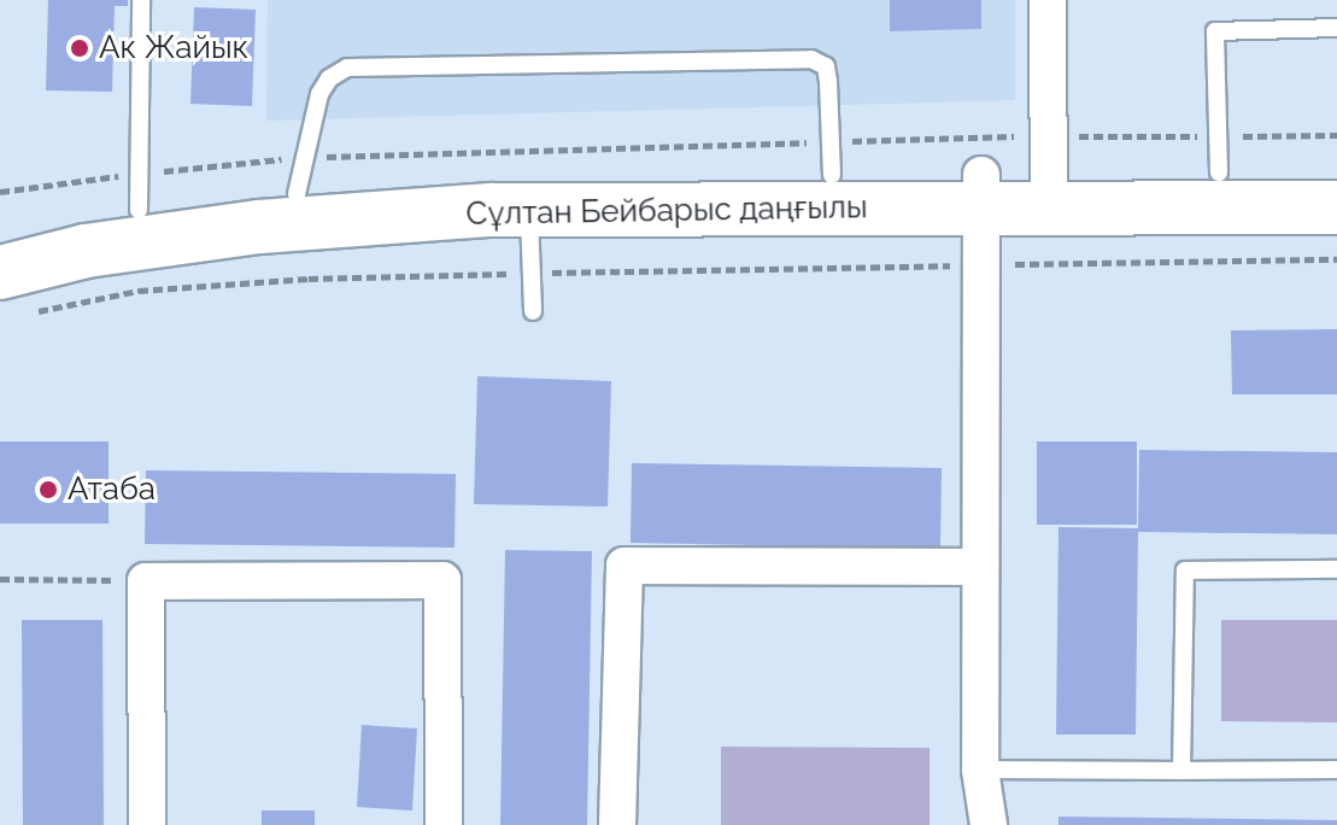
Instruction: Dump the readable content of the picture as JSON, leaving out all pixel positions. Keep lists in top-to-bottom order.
{
  "streets": {
    "main road": ["Сұлтан Бейбарыс даңғылы"]
  },
  "places": ["Ак Жайык", "Атаба"]
}
